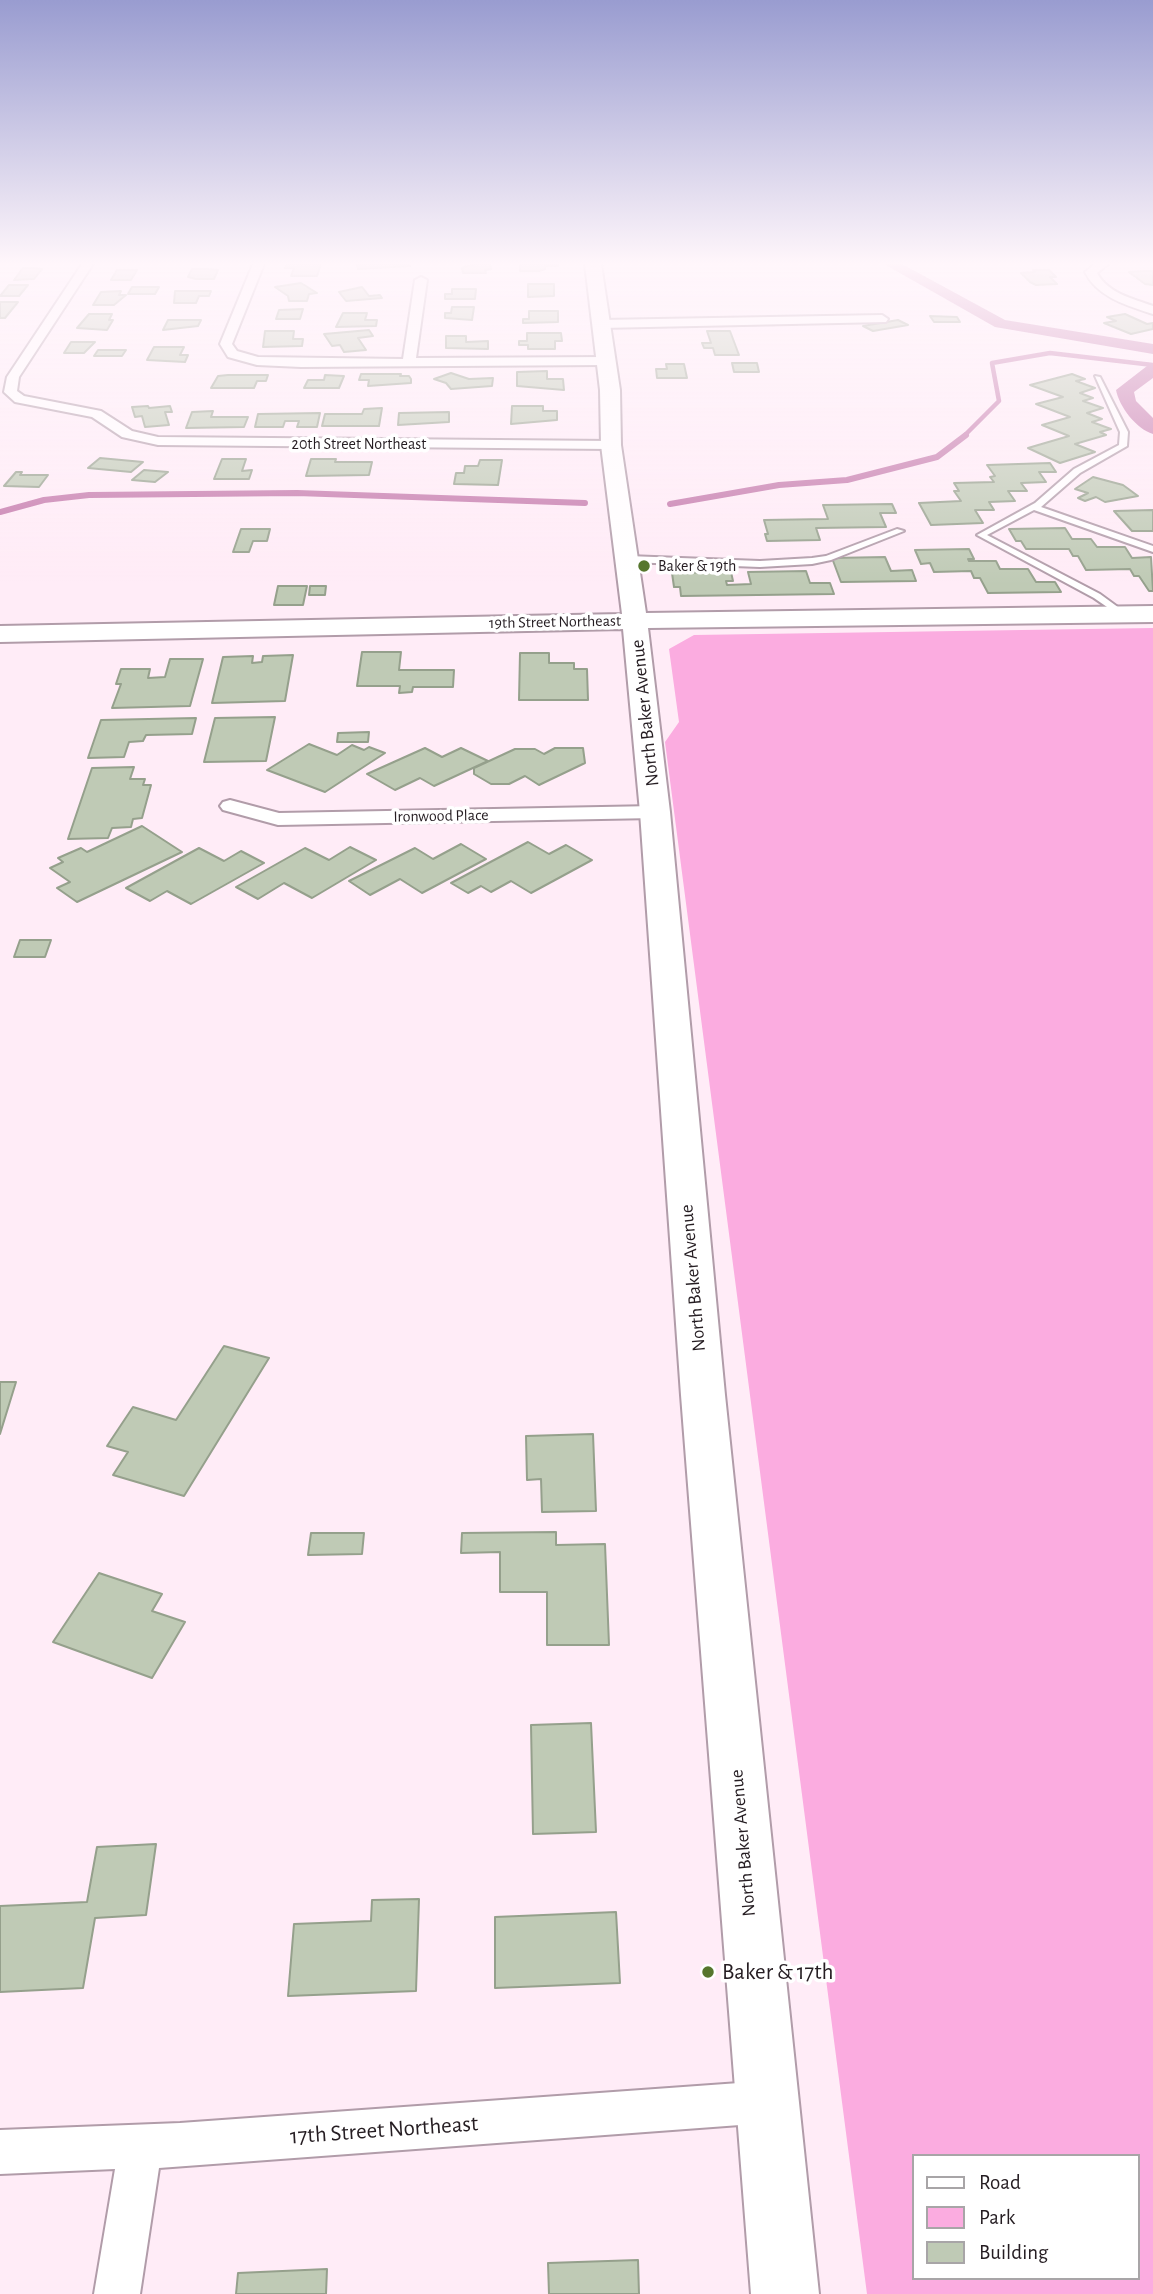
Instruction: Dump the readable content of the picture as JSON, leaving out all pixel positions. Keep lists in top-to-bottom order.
{
  "streets": {
    "main road": ["19th Street Northeast", "North Baker Avenue"],
    "street": ["20th Street Northeast", "Ironwood Place", "17th Street Northeast"]
  },
  "crossings": [
    ["20th Street Northeast", "North Baker Avenue"],
    ["19th Street Northeast", "North Baker Avenue"],
    ["North Baker Avenue", "Ironwood Place"],
    ["North Baker Avenue", "17th Street Northeast"]
  ],
  "places": ["Baker & 19th", "Baker & 17th"],
  "legend": ["Road", "Park", "Building"]
}
